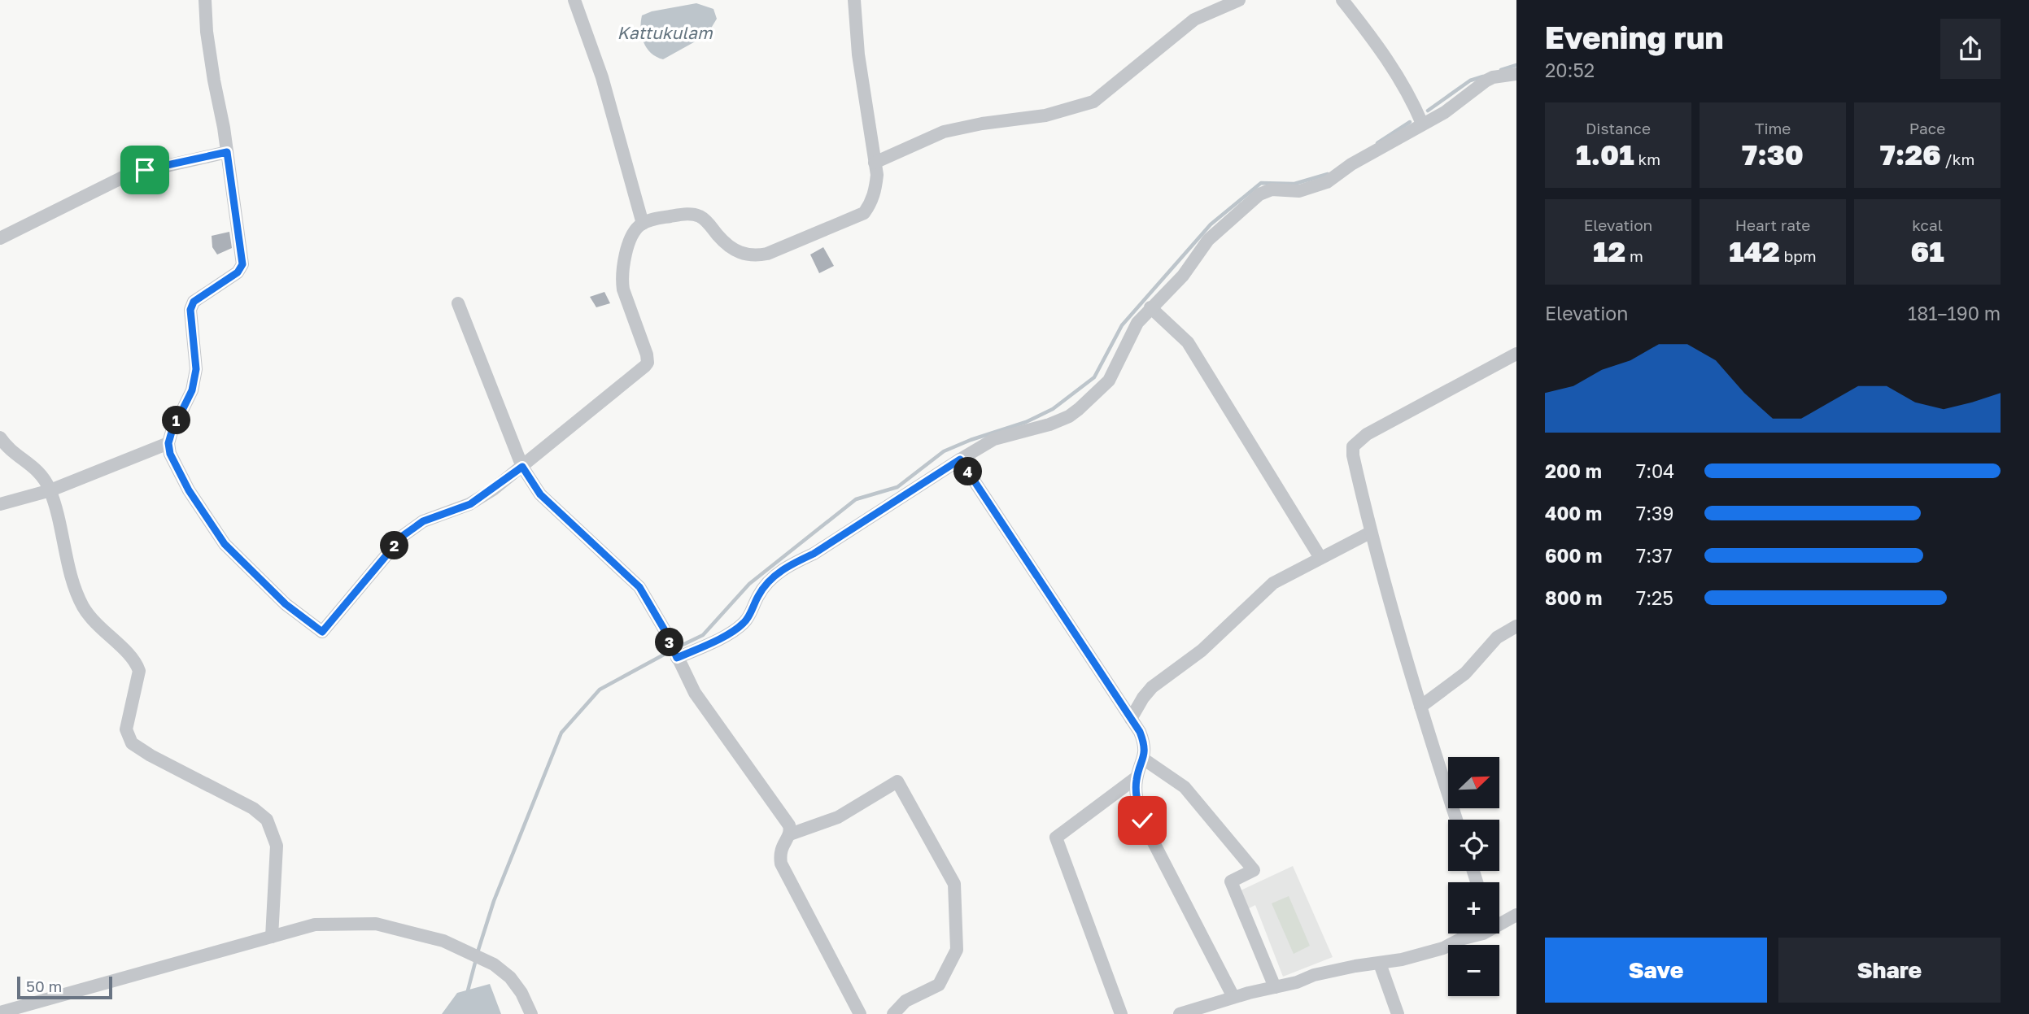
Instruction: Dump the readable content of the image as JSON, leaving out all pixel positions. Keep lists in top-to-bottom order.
{
  "water": ["Kattukulam"],
  "scale_bar": "50 m",
  "north": "top right",
  "page": {
    "heading": ["Evening run", "20:52"],
    "stats": [
      ["Distance", "1.01 km"],
      ["Time", "7:30"],
      ["Pace", "7:26 /km"],
      ["Elevation", "12 m"],
      ["Heart rate", "142 bpm"],
      ["kcal", "61"]
    ],
    "chart": ["Elevation", "181–190 m"],
    "pins": [
      "1",
      "4",
      "2",
      "3"
    ],
    "list": [
      {
        "name": "200 m",
        "note": "7:04"
      },
      {
        "name": "400 m",
        "note": "7:39"
      },
      {
        "name": "600 m",
        "note": "7:37"
      },
      {
        "name": "800 m",
        "note": "7:25"
      }
    ],
    "map_buttons": ["+", "−"],
    "buttons": ["Save", "Share"],
    "scale": "50 m"
  }
}
